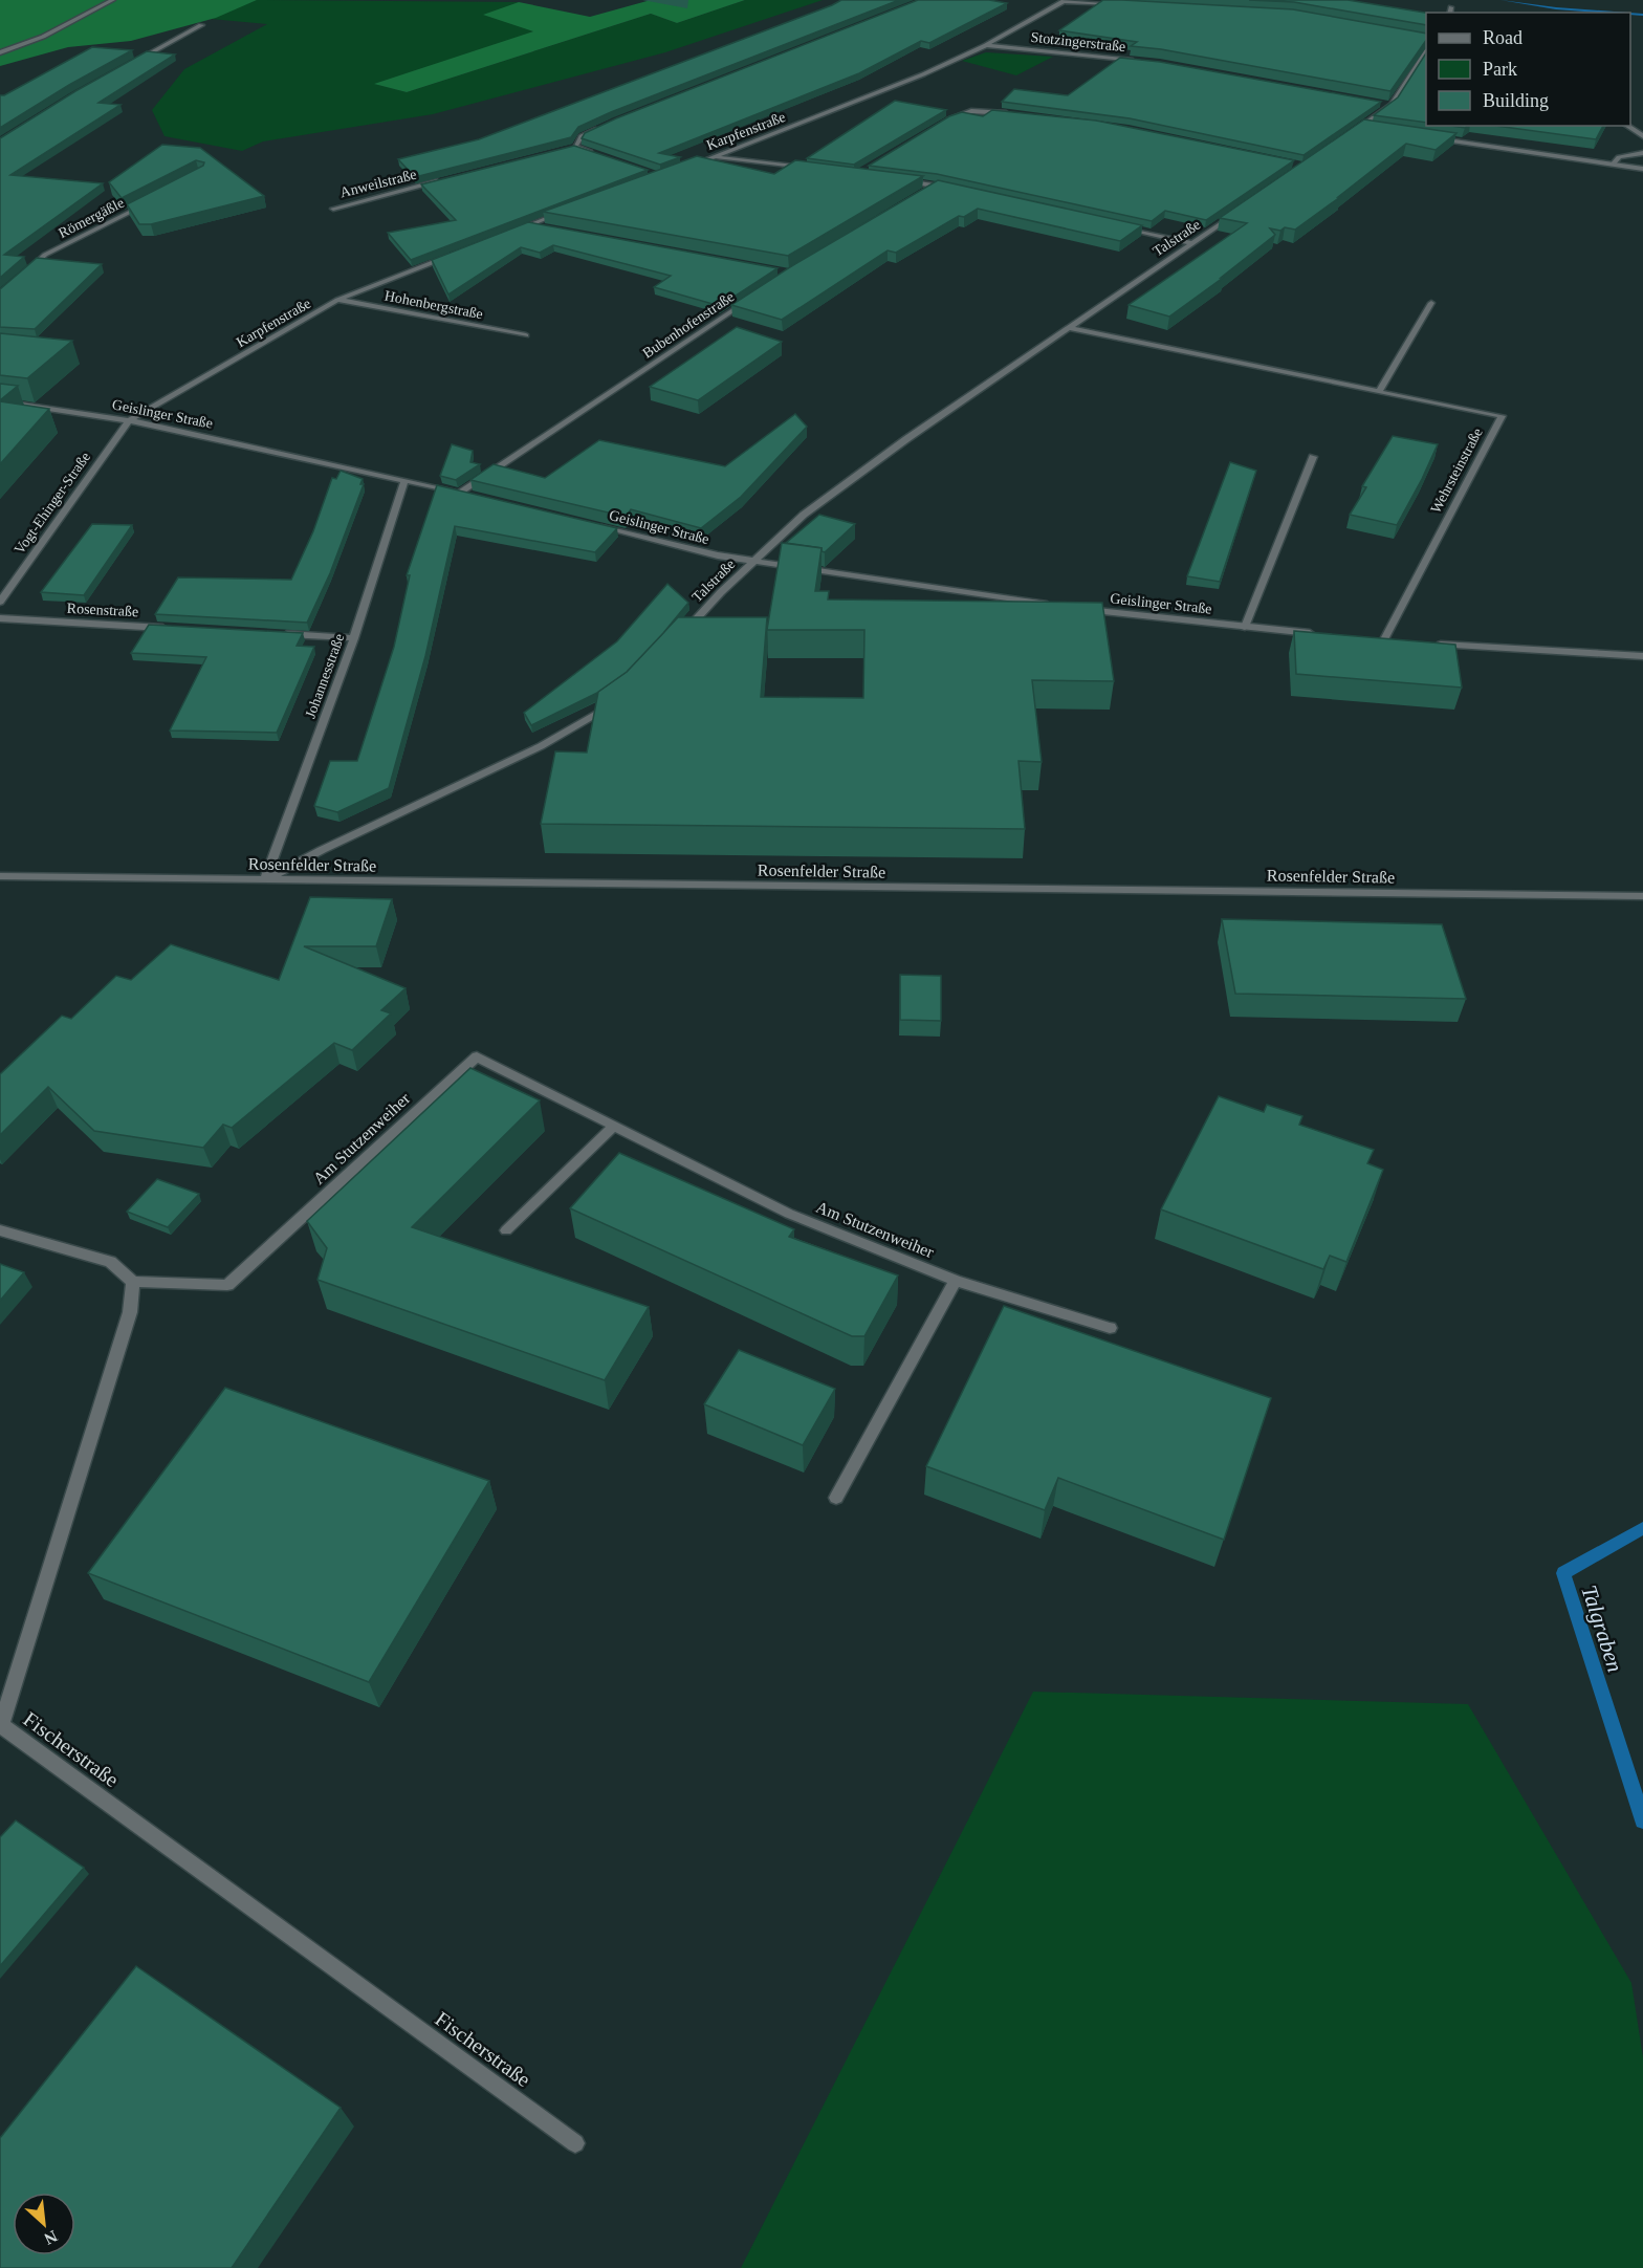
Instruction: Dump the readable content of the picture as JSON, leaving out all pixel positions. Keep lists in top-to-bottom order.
{
  "streets": {
    "street": [
      "Stotzingerstraße",
      "Karpfenstraße",
      "Anweilstraße",
      "Römergäßle",
      "Talstraße",
      "Hohenbergstraße",
      "Bubenhofenstraße",
      "Geislinger Straße",
      "Wehrsteinstraße",
      "Vogt-Ehinger-Straße",
      "Rosenstraße",
      "Johannesstraße",
      "Rosenfelder Straße",
      "Am Stutzenweiher",
      "Fischerstraße"
    ]
  },
  "crossings": [
    ["Stotzingerstraße", "Karpfenstraße"],
    ["Karpfenstraße", "Hohenbergstraße"],
    ["Karpfenstraße", "Geislinger Straße"],
    ["Karpfenstraße", "Vogt-Ehinger-Straße"],
    ["Talstraße", "Geislinger Straße"],
    ["Bubenhofenstraße", "Geislinger Straße"],
    ["Geislinger Straße", "Vogt-Ehinger-Straße"],
    ["Geislinger Straße", "Johannesstraße"],
    ["Johannesstraße", "Rosenfelder Straße"],
    ["Am Stutzenweiher", "Fischerstraße"]
  ],
  "water": ["Talgraben"],
  "legend": ["Road", "Park", "Building"],
  "north": "bottom right"
}
